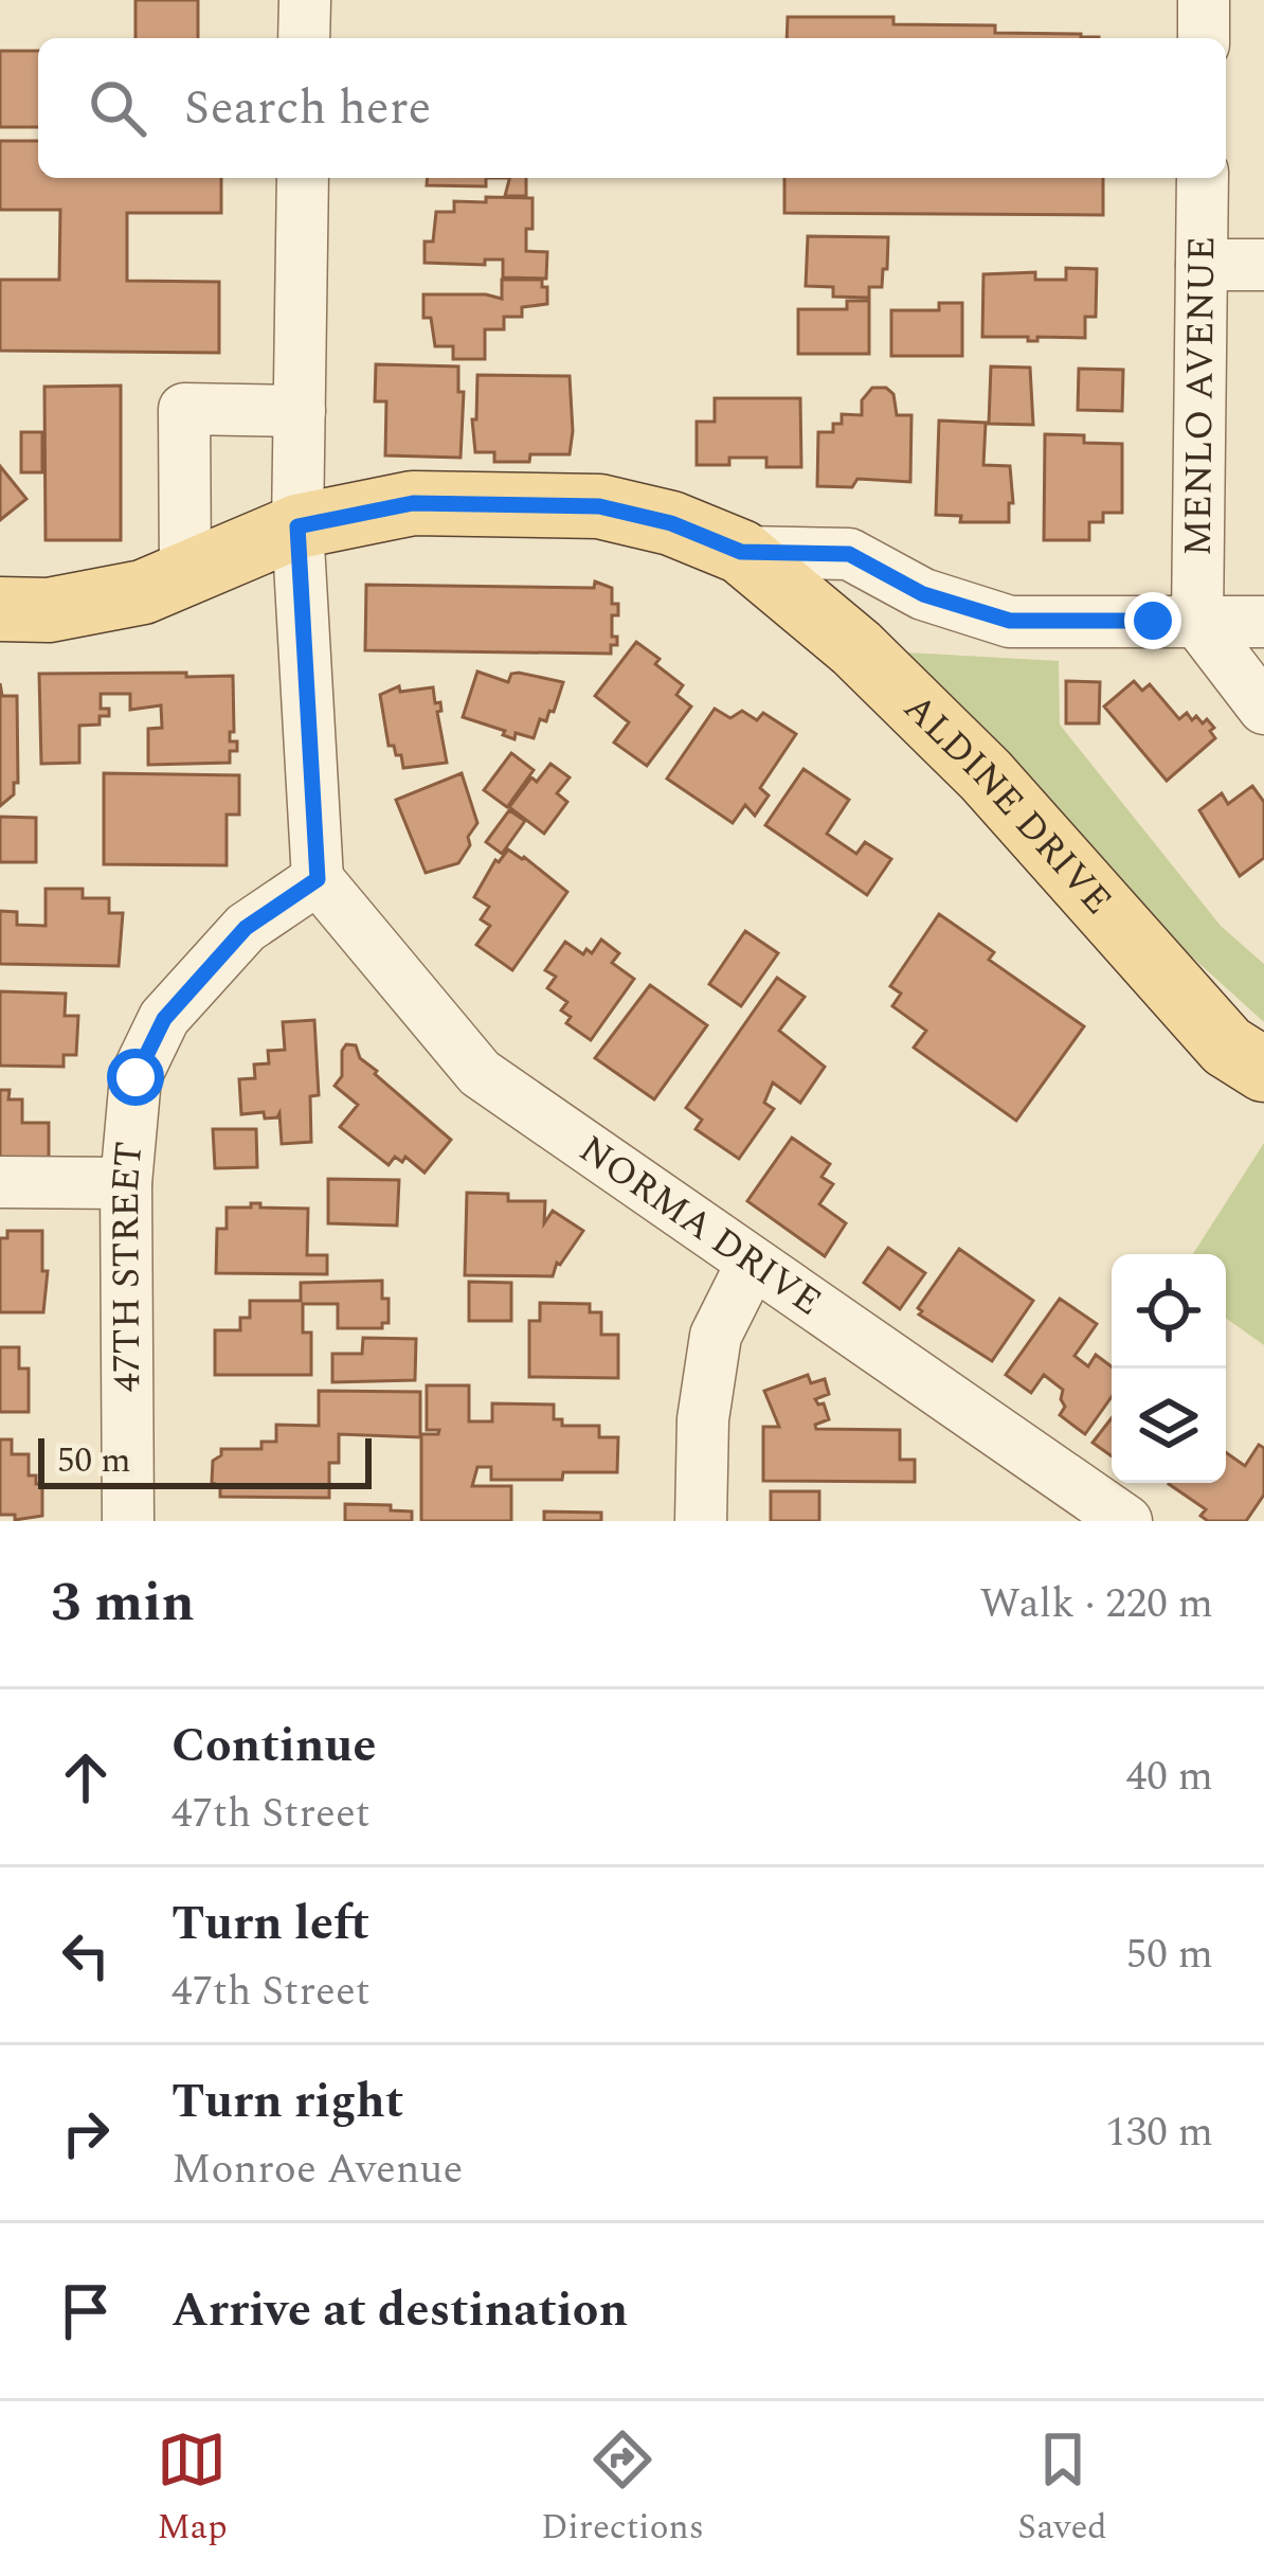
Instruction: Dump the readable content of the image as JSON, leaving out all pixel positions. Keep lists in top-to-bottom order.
{
  "streets": {
    "main road": ["ALDINE DRIVE"],
    "street": ["MENLO AVENUE", "NORMA DRIVE", "47TH STREET"]
  },
  "crossings": [
    ["NORMA DRIVE", "47TH STREET"]
  ],
  "scale_bar": "50 m",
  "page": {
    "search": "Search here",
    "scale": "50 m",
    "heading": ["3 min", "Walk · 220 m"],
    "list": [
      ["Continue", "47th Street", "40 m"],
      ["Turn left", "47th Street", "50 m"],
      ["Turn right", "Monroe Avenue", "130 m"],
      "Arrive at destination"
    ],
    "nav": ["Map", "Directions", "Saved"]
  }
}
